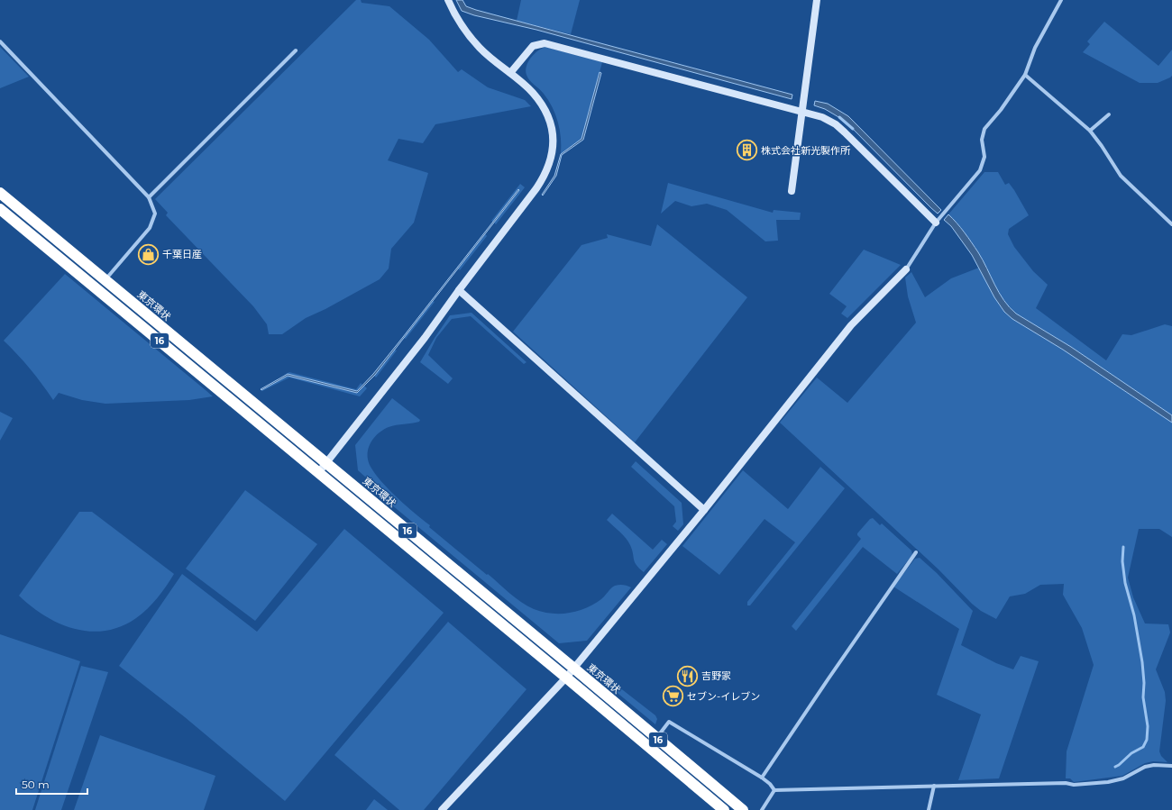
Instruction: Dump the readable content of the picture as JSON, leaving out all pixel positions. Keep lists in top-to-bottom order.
{
  "streets": {
    "highway": ["東京環状", "16"]
  },
  "places": {
    "building": ["株式会社新光製作所"],
    "shop": ["千葉日産"],
    "restaurant": ["吉野家"],
    "supermarket": ["セブン-イレブン"]
  },
  "scale_bar": "50 m"
}
